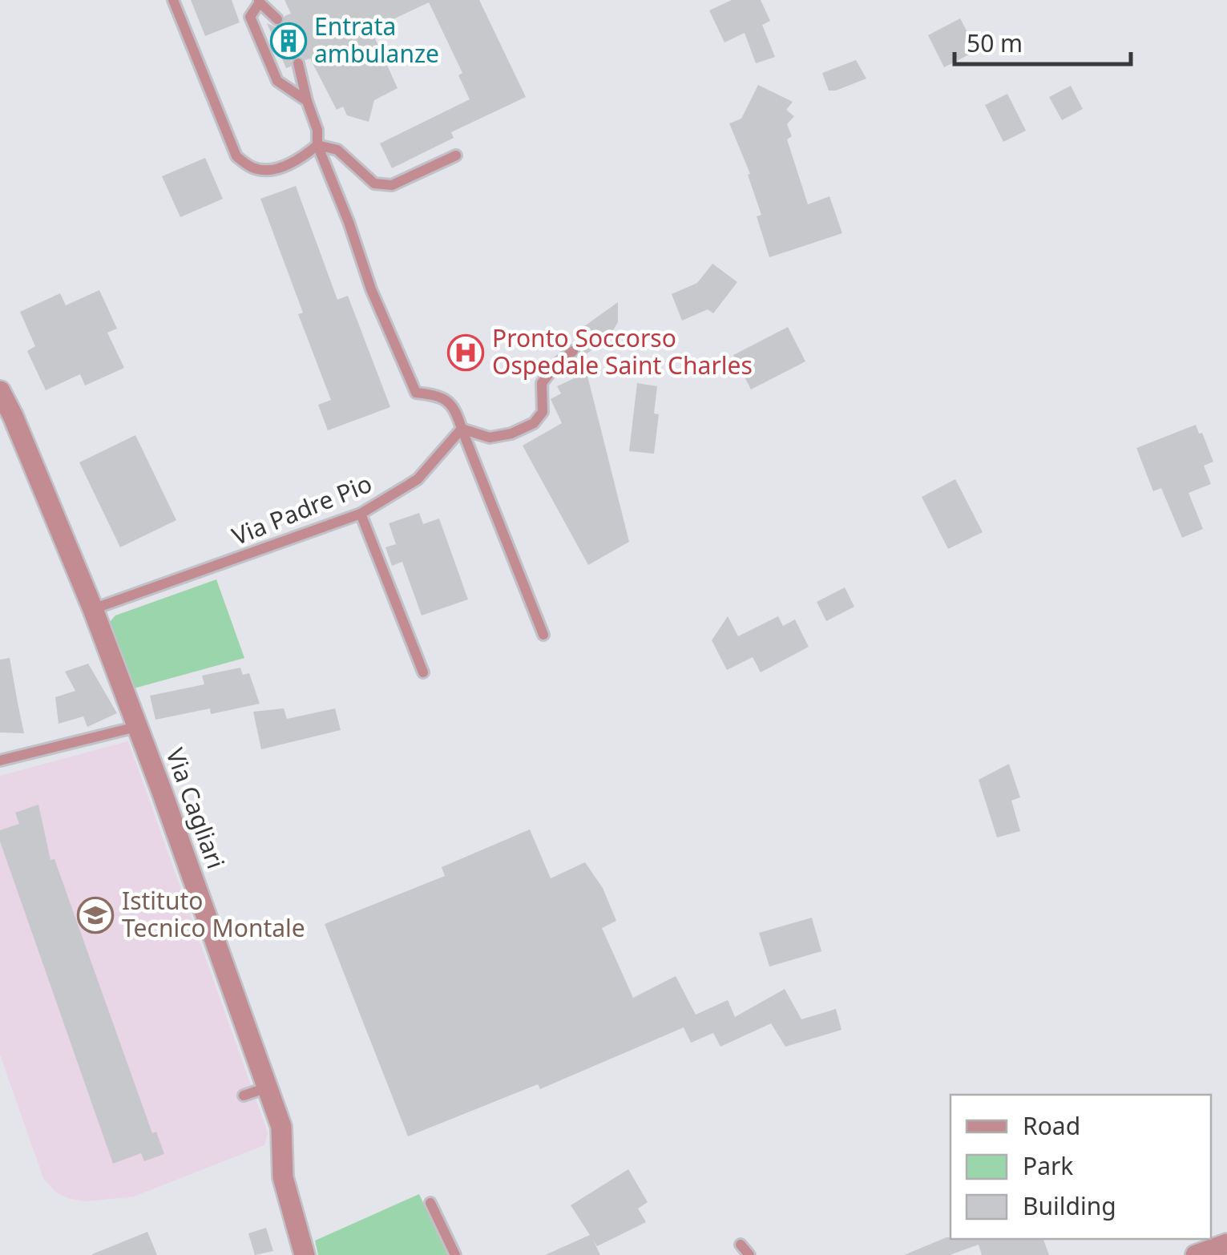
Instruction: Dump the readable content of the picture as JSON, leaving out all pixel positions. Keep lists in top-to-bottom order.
{
  "streets": {
    "street": ["Via Cagliari"],
    "lane": ["Via Padre Pio"]
  },
  "crossings": [
    ["Via Padre Pio", "Via Cagliari"]
  ],
  "places": {
    "building": ["Entrata ambulanze"],
    "hospital": ["Pronto Soccorso Ospedale Saint Charles"],
    "school or university": ["Istituto Tecnico Montale"]
  },
  "legend": ["Road", "Park", "Building"],
  "scale_bar": "50 m"
}
